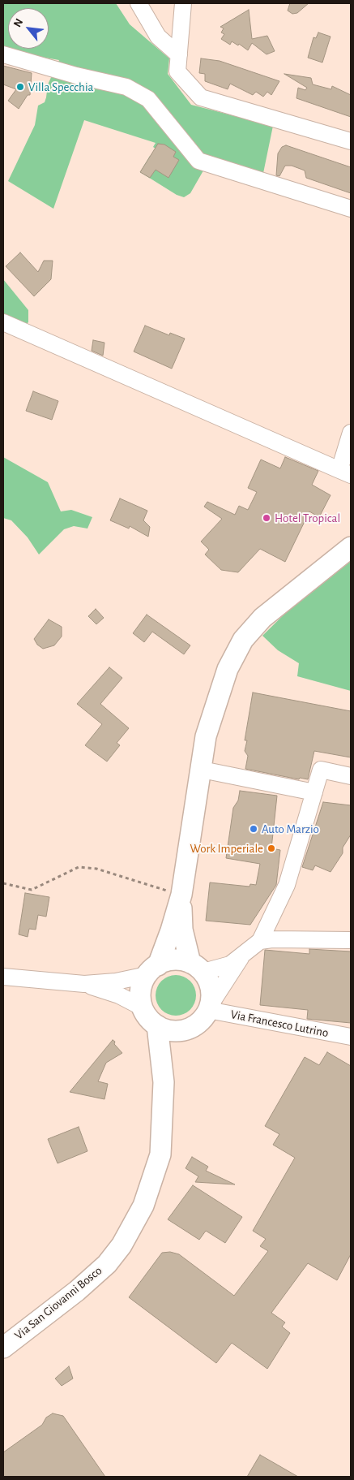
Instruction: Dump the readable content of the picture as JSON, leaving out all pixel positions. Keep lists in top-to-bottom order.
{
  "streets": {
    "main road": ["Via San Giovanni Bosco"],
    "street": ["Via Francesco Lutrino"]
  },
  "crossings": [
    ["Via Francesco Lutrino", "Via San Giovanni Bosco"]
  ],
  "places": [
    "Villa Specchia",
    "Hotel Tropical",
    "Auto Marzio",
    "Work Imperiale"
  ],
  "north": "top left"
}
